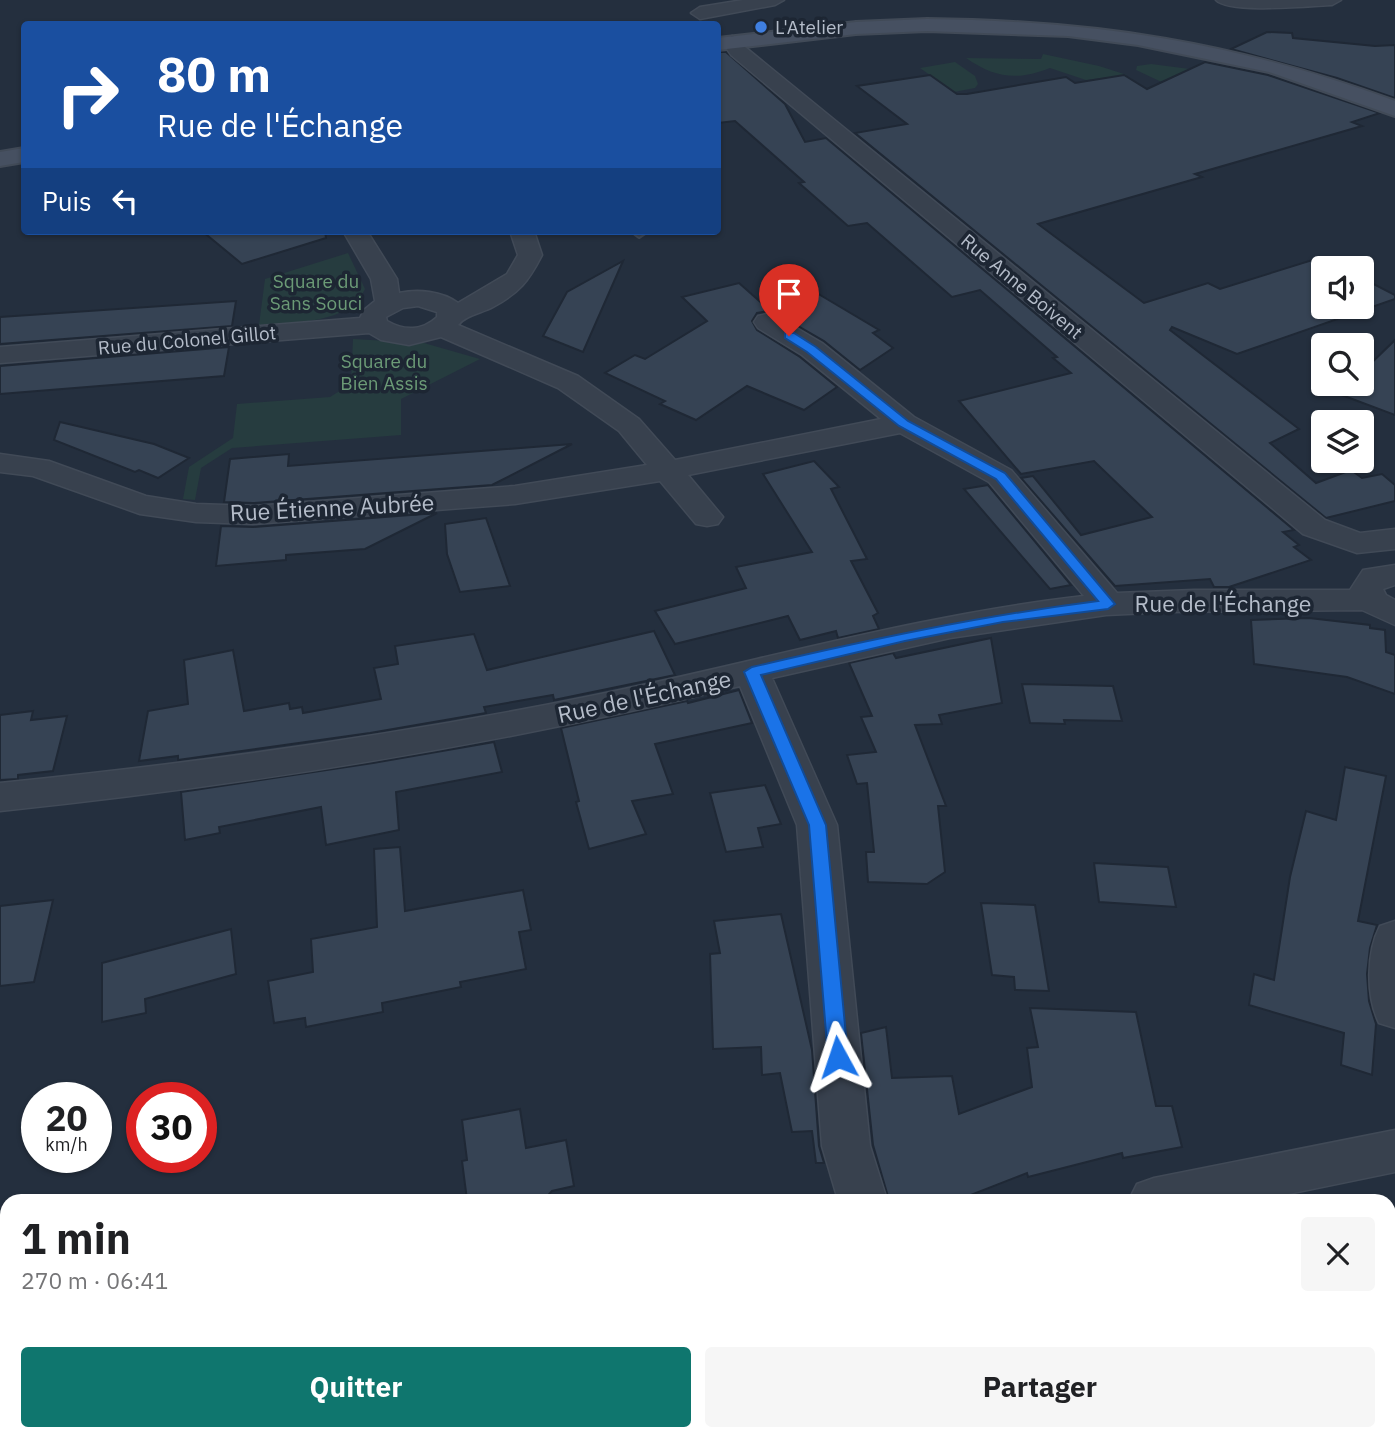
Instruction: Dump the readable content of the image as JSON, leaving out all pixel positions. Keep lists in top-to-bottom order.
{
  "streets": {
    "street": [
      "Rue Anne Boivent",
      "Rue du Colonel Gillot",
      "Rue Étienne Aubrée",
      "Rue de l'Échange"
    ]
  },
  "crossings": [
    ["Rue du Colonel Gillot", "Rue Étienne Aubrée"]
  ],
  "parks": ["Square du Sans Souci", "Square du Bien Assis"],
  "places": ["L'Atelier"],
  "page": {
    "turn": ["80 m", "Rue de l'Échange"],
    "then": "Puis",
    "speed": "20 km/h",
    "limit": "30",
    "heading": ["1 min", "270 m · 06:41"],
    "buttons": ["Quitter", "Partager"]
  }
}
